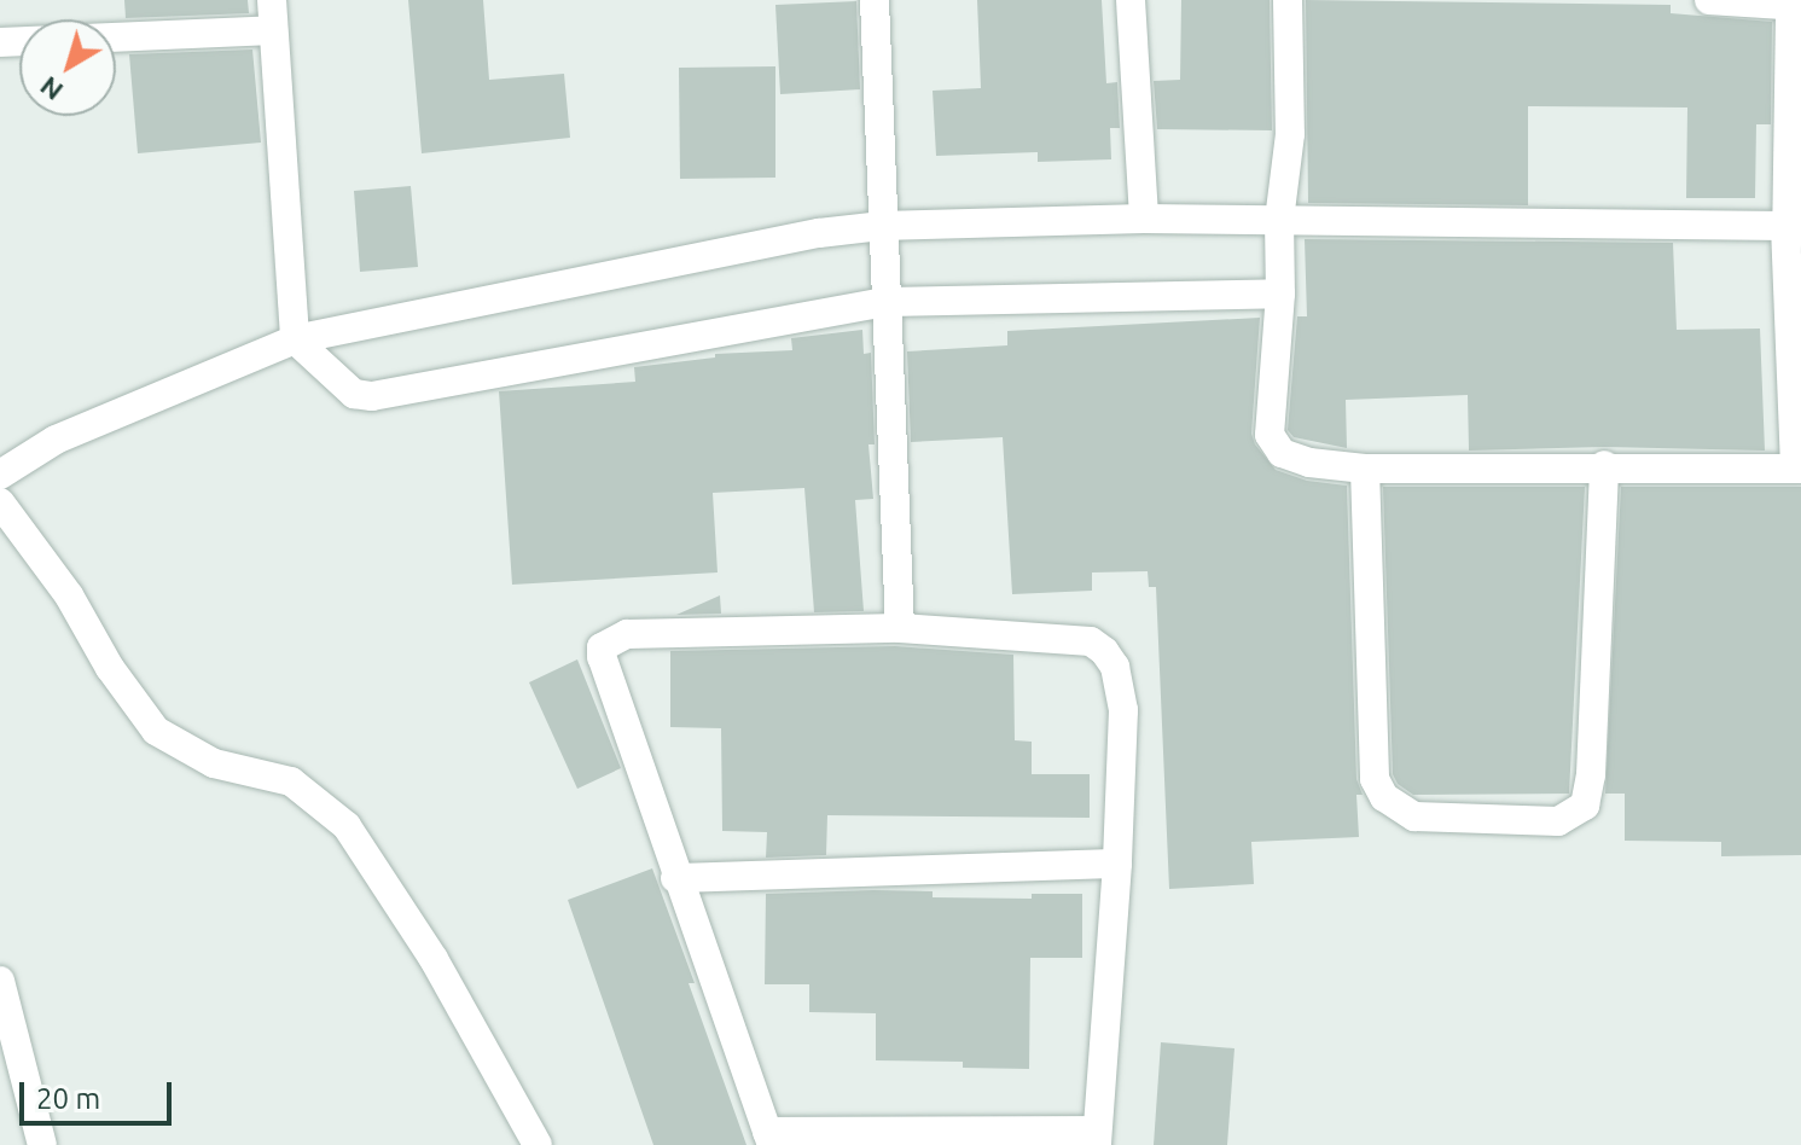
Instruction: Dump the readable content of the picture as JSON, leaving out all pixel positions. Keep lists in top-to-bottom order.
{
  "scale_bar": "20 m",
  "north": "bottom left"
}
